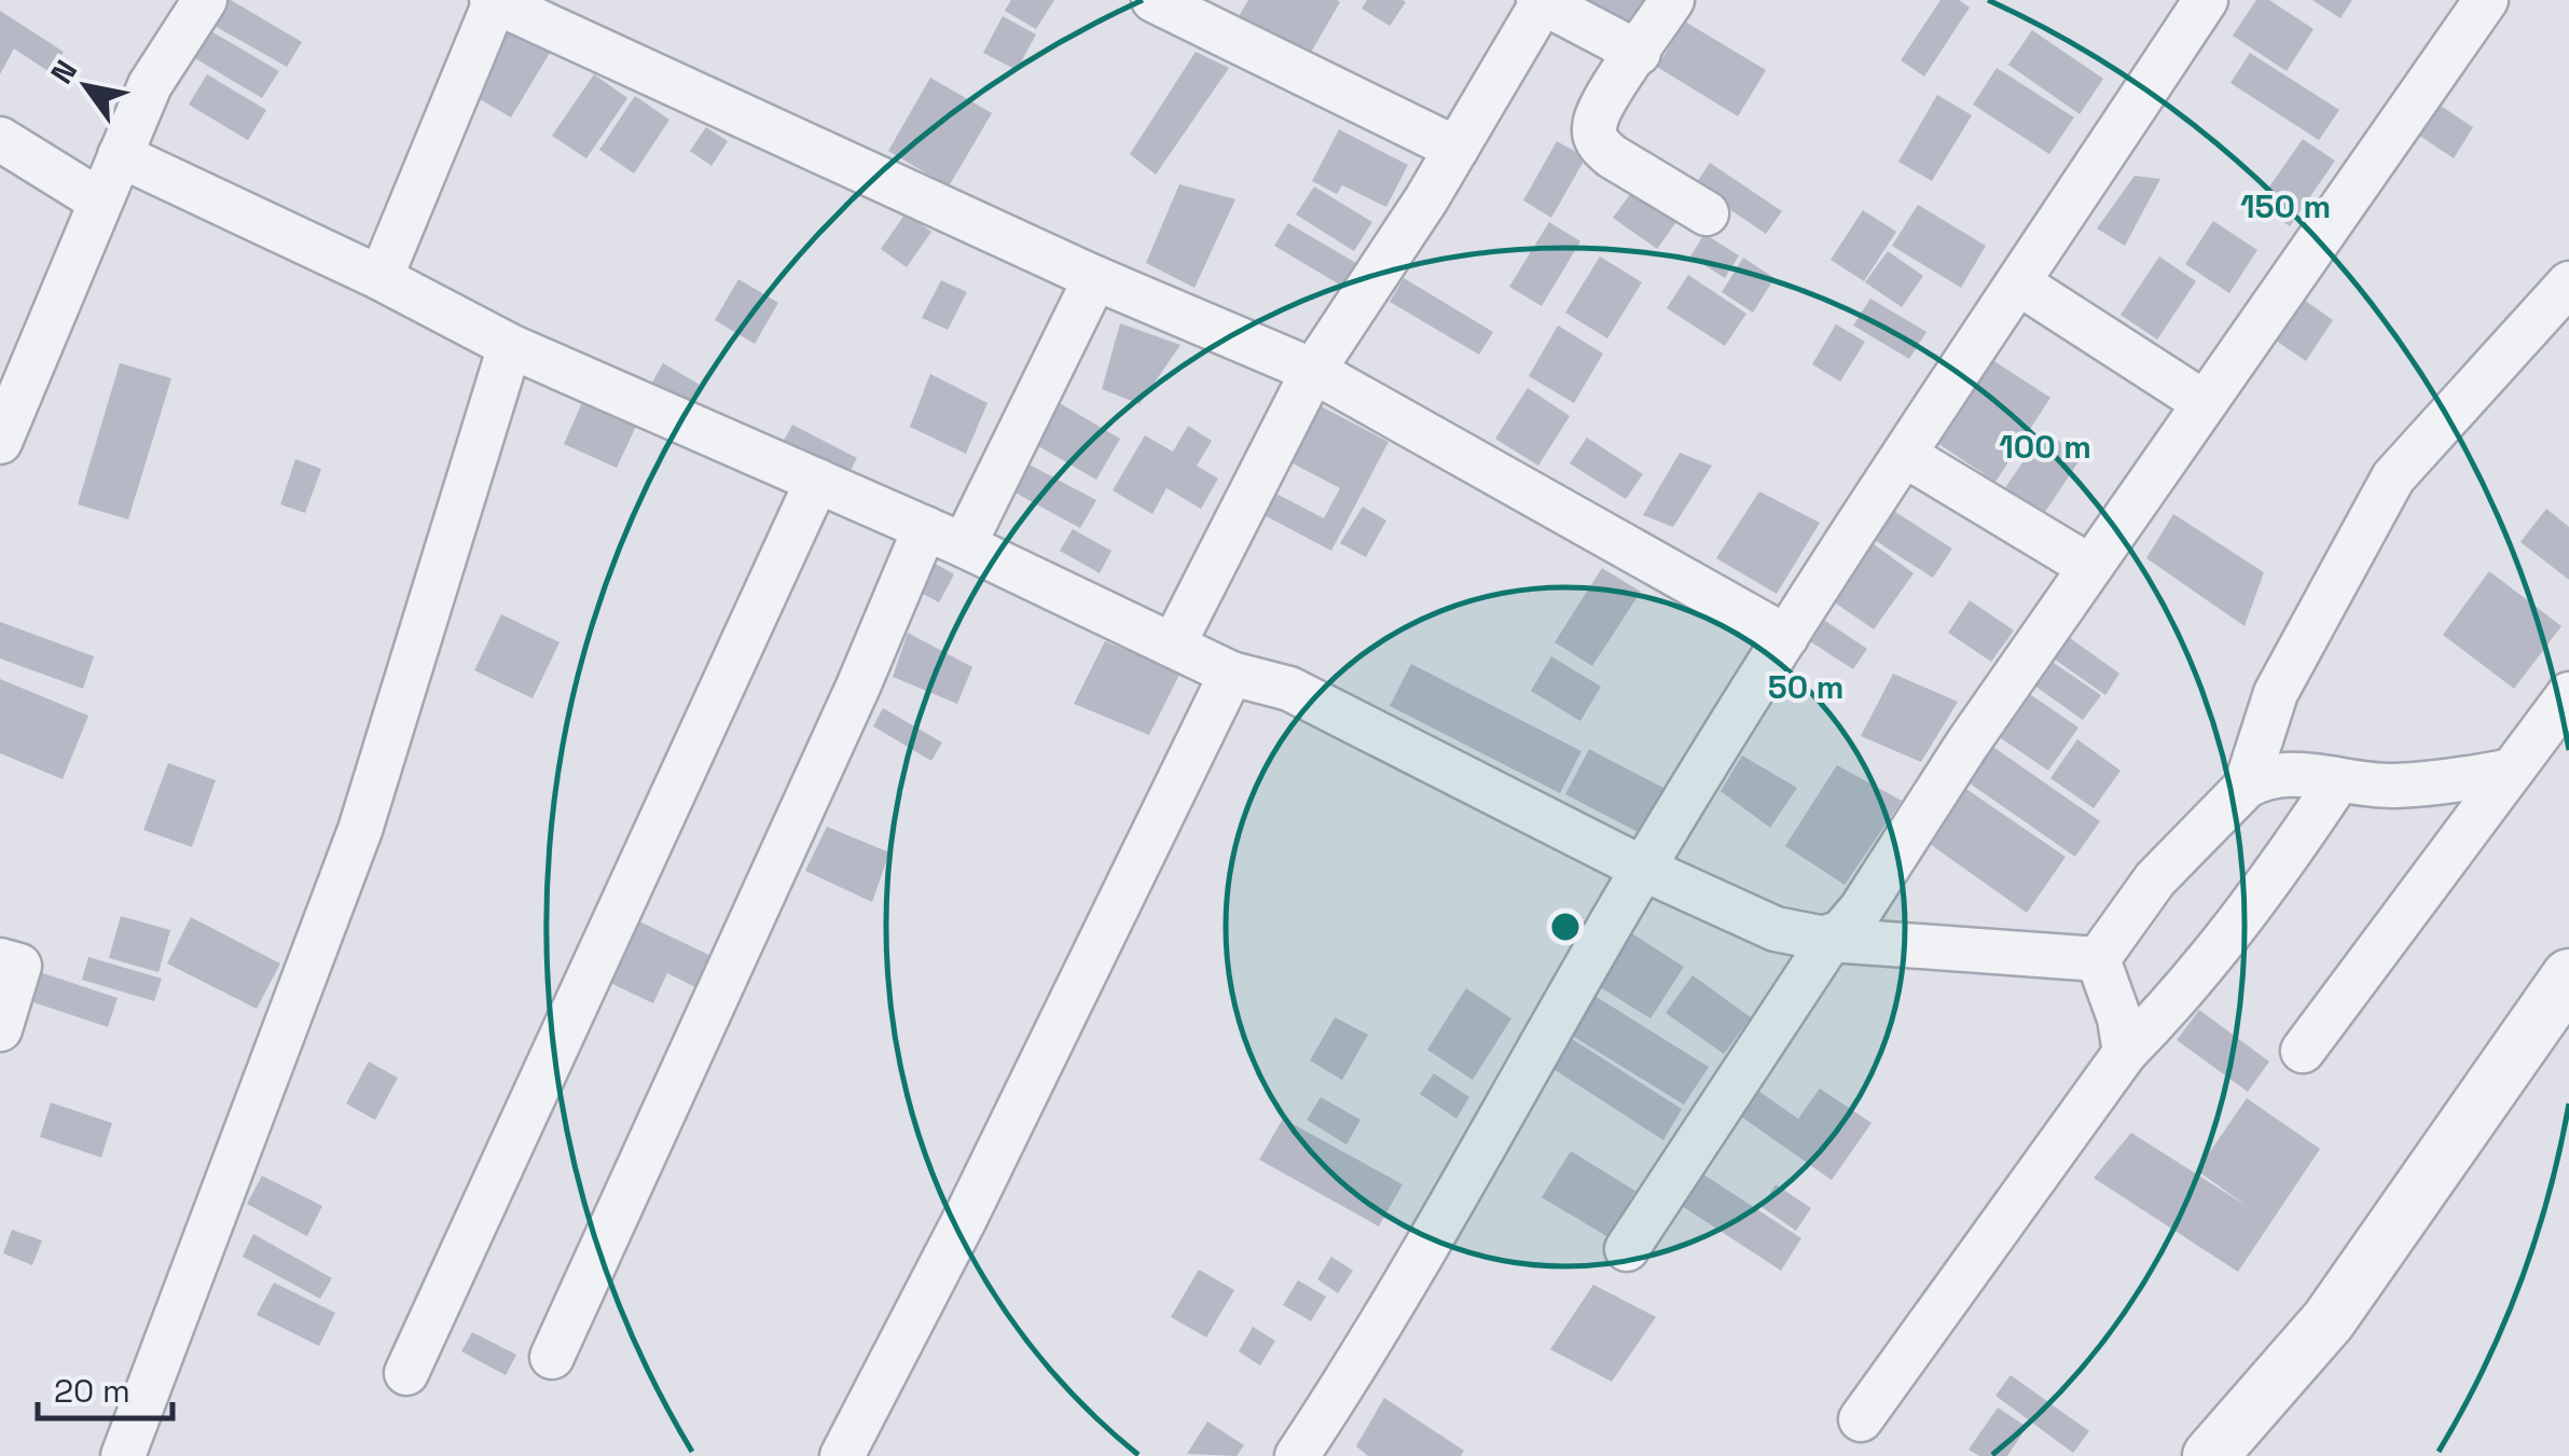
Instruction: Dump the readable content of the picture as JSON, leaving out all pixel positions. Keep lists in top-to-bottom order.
{
  "scale_bar": "20 m",
  "north": "top left",
  "rings": ["150 m", "100 m", "50 m"]
}
